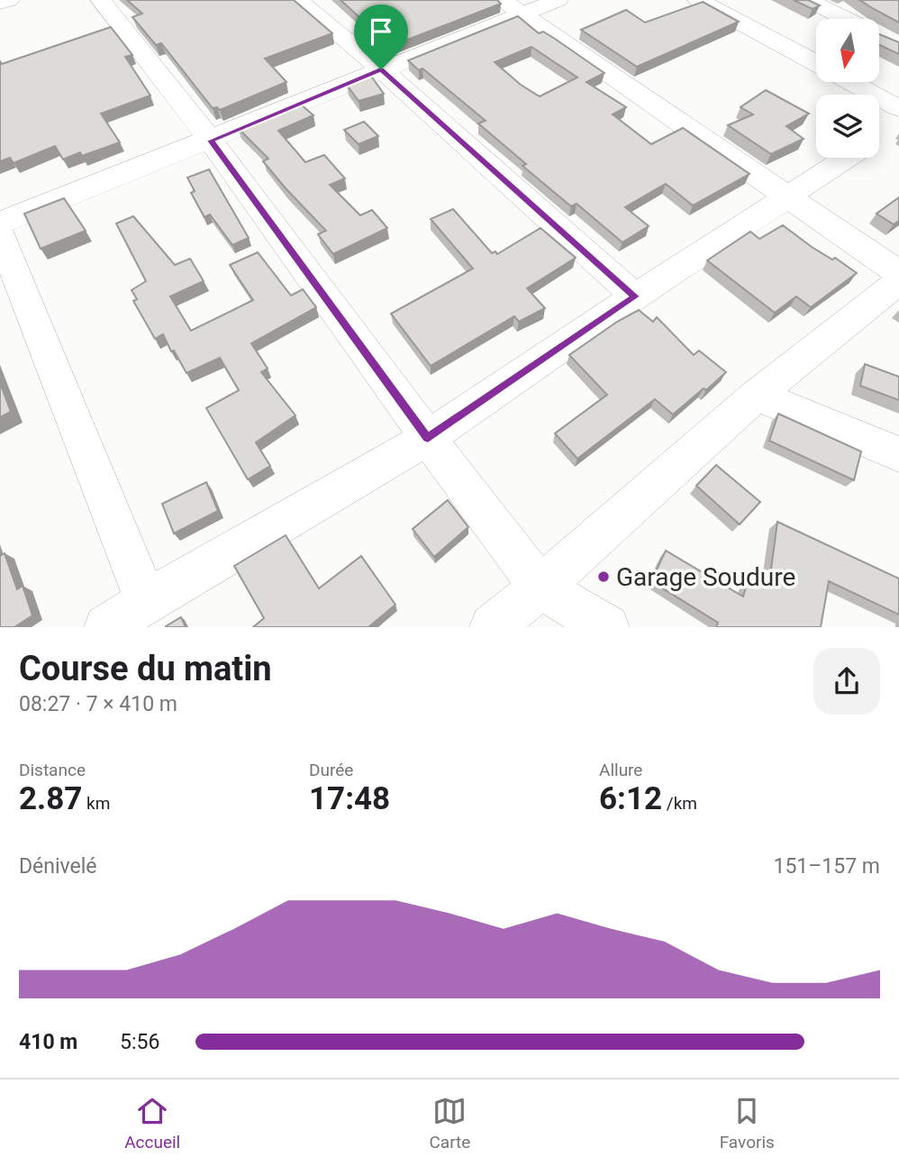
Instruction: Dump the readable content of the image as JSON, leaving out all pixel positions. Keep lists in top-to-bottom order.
{
  "places": ["Garage Soudure"],
  "north": "bottom",
  "page": {
    "heading": ["Course du matin", "08:27 · 7 × 410 m"],
    "stats": [
      ["Distance", "2.87 km"],
      ["Durée", "17:48"],
      ["Allure", "6:12 /km"]
    ],
    "chart": ["Dénivelé", "151–157 m"],
    "list": [
      {
        "name": "410 m",
        "note": "5:56"
      }
    ],
    "tabs": ["Accueil", "Carte", "Favoris"]
  }
}
